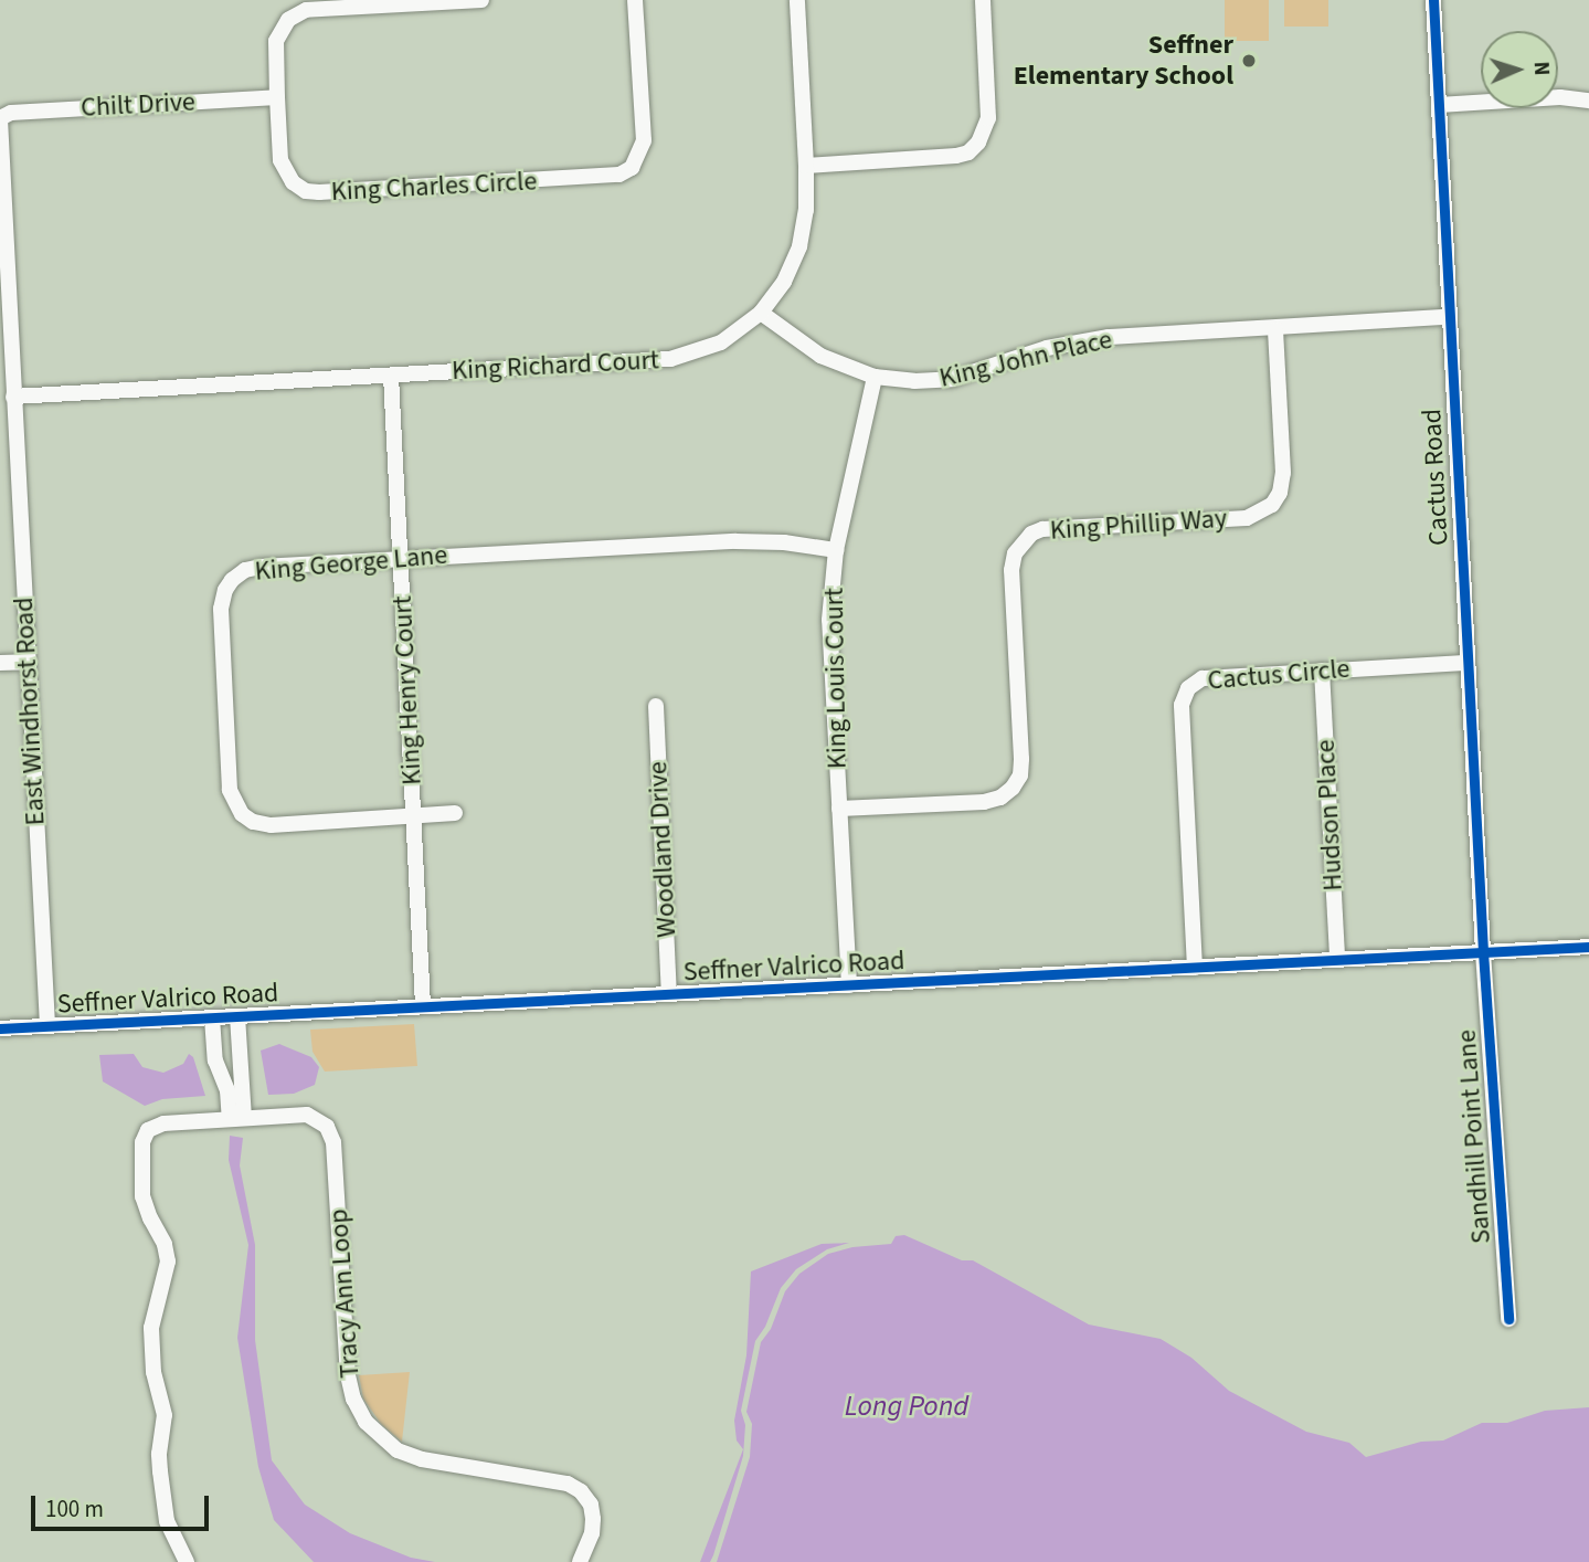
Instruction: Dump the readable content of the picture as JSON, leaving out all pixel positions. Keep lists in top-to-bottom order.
{
  "streets": {
    "street": [
      "Chilt Drive",
      "King Charles Circle",
      "King John Place",
      "King Richard Court",
      "Cactus Road",
      "King Phillip Way",
      "King George Lane",
      "Cactus Circle",
      "King Louis Court",
      "King Henry Court",
      "East Windhorst Road",
      "Hudson Place",
      "Woodland Drive",
      "Seffner Valrico Road",
      "Sandhill Point Lane",
      "Tracy Ann Loop"
    ]
  },
  "crossings": [
    ["Chilt Drive", "King Charles Circle"],
    ["Chilt Drive", "East Windhorst Road"],
    ["King John Place", "King Richard Court"],
    ["King John Place", "Cactus Road"],
    ["King John Place", "King Phillip Way"],
    ["King John Place", "King Louis Court"],
    ["King Richard Court", "King Henry Court"],
    ["King Richard Court", "East Windhorst Road"],
    ["Cactus Road", "Cactus Circle"],
    ["Cactus Road", "Seffner Valrico Road"],
    ["Cactus Road", "Sandhill Point Lane"],
    ["King Phillip Way", "King Louis Court"],
    ["King George Lane", "King Louis Court"],
    ["King George Lane", "King Henry Court"],
    ["Cactus Circle", "Hudson Place"],
    ["Cactus Circle", "Seffner Valrico Road"],
    ["King Louis Court", "Seffner Valrico Road"],
    ["King Henry Court", "Seffner Valrico Road"],
    ["East Windhorst Road", "Seffner Valrico Road"],
    ["Hudson Place", "Seffner Valrico Road"],
    ["Woodland Drive", "Seffner Valrico Road"],
    ["Seffner Valrico Road", "Sandhill Point Lane"]
  ],
  "water": ["Long Pond"],
  "places": ["Seffner Elementary School"],
  "scale_bar": "100 m",
  "north": "right"
}
